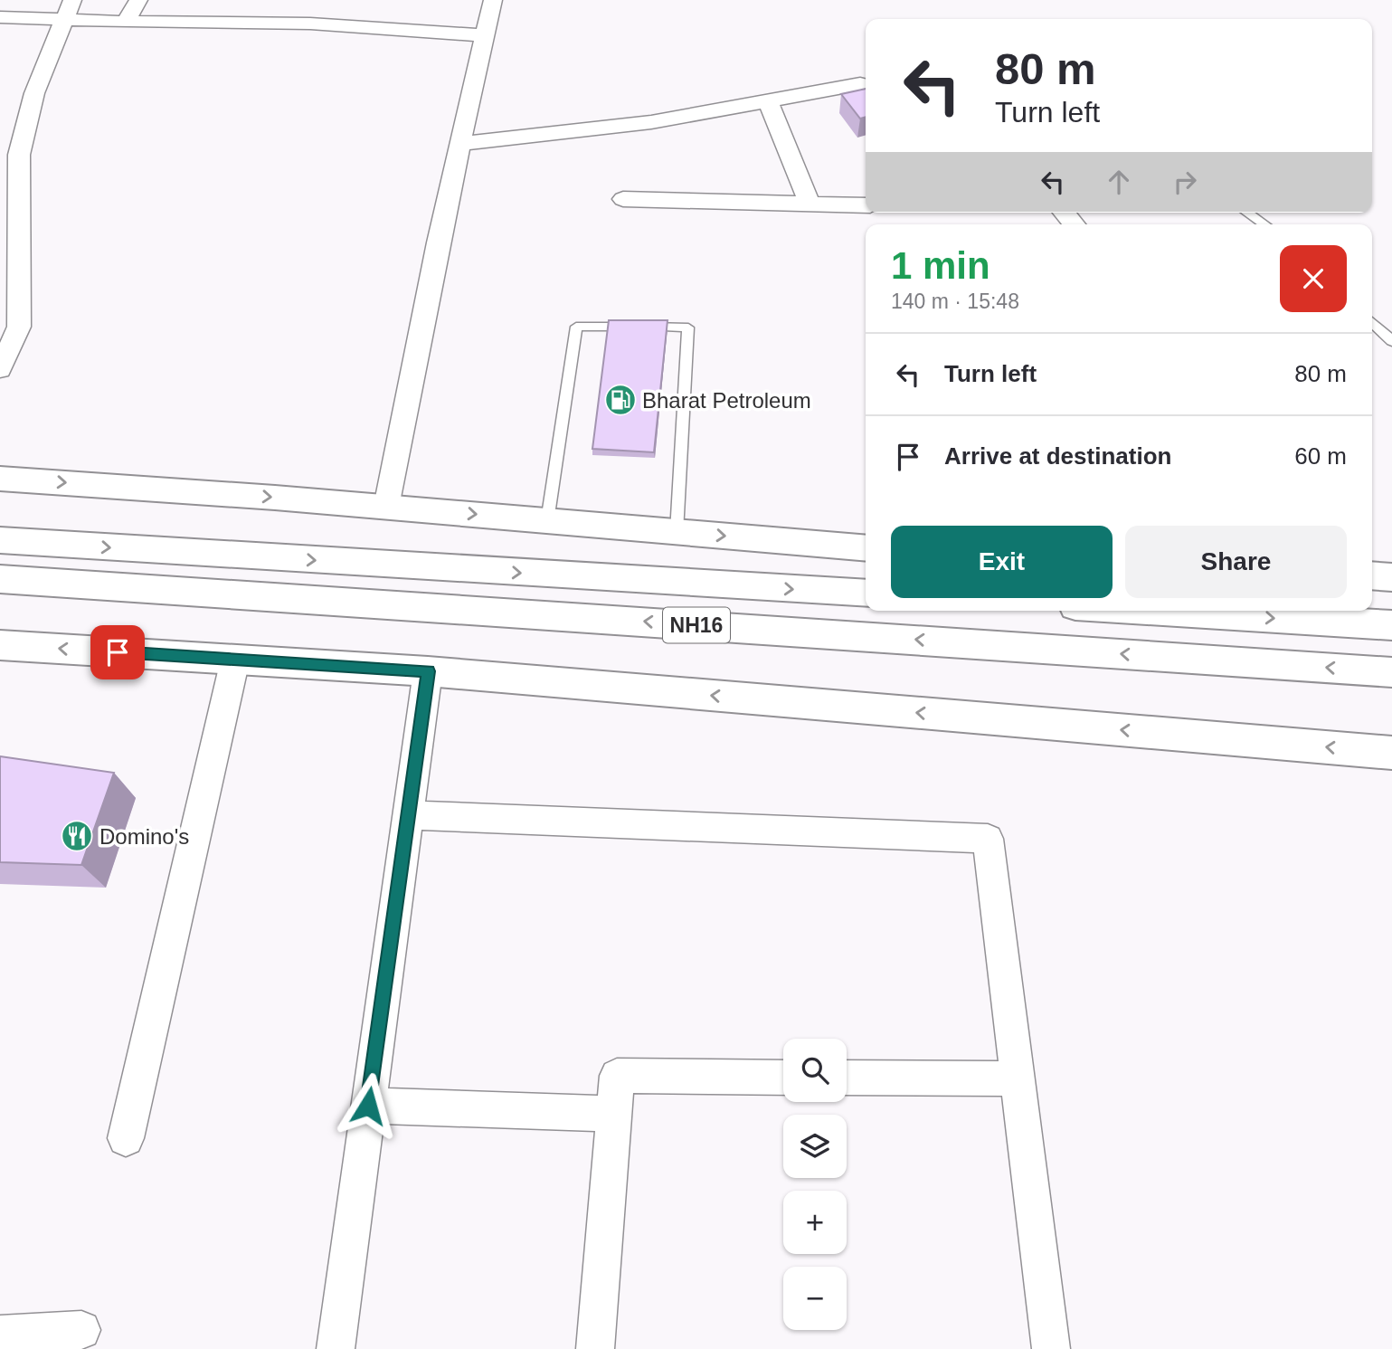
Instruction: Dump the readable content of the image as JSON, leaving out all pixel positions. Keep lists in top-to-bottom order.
{
  "streets": {
    "main road": ["NH16"]
  },
  "places": {
    "fuel station": ["Bharat Petroleum"],
    "restaurant": ["Domino's"]
  },
  "page": {
    "turn": ["80 m", "Turn left"],
    "heading": ["1 min", "140 m · 15:48"],
    "list": [
      {
        "name": "Turn left",
        "value": "80 m"
      },
      {
        "name": "Arrive at destination",
        "value": "60 m"
      }
    ],
    "buttons": ["Exit", "Share"],
    "map_buttons": ["+", "−"]
  }
}
